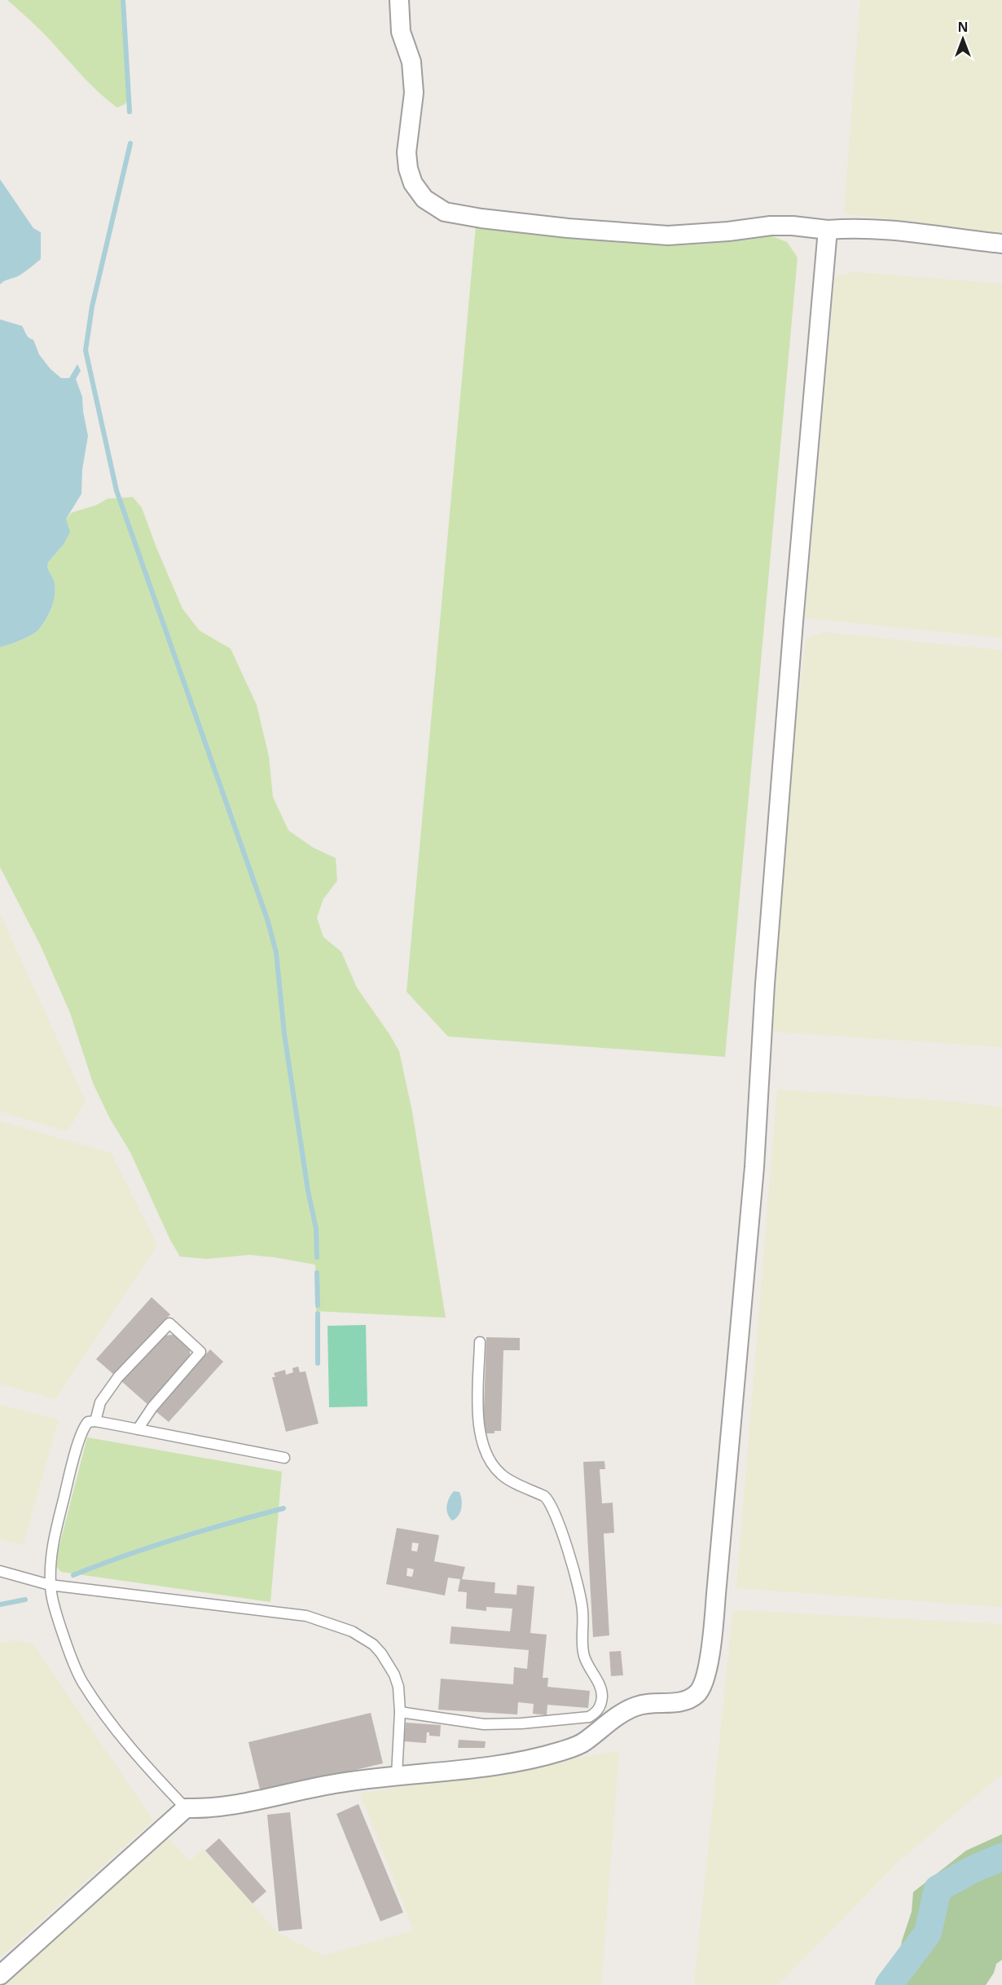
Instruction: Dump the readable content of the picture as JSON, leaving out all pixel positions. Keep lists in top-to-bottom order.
{
  "north": "top"
}
